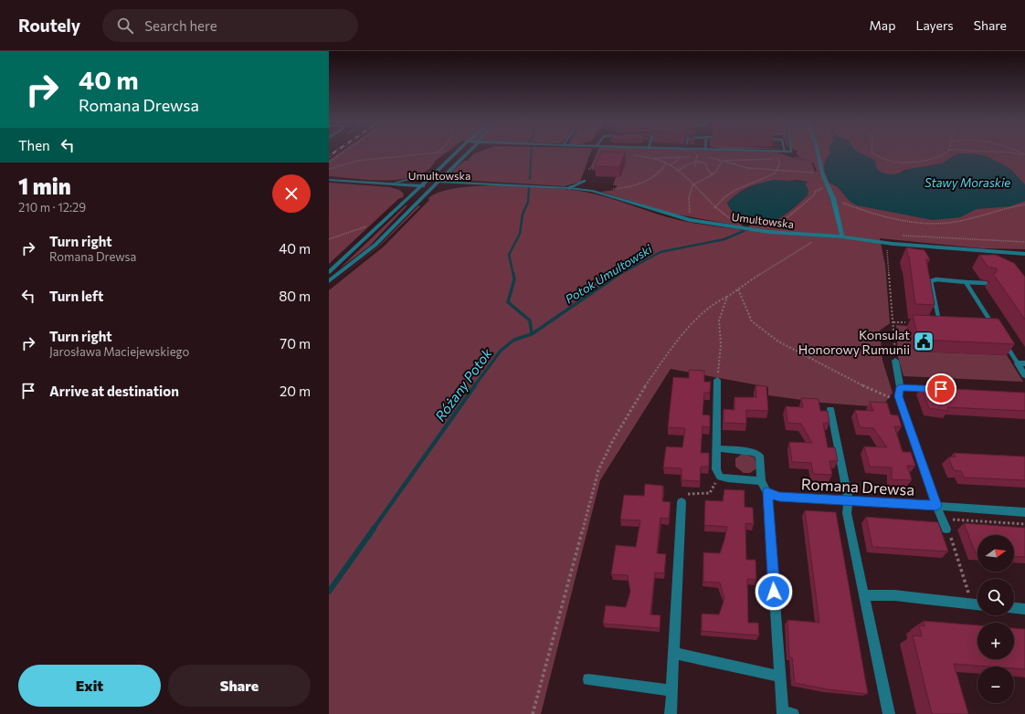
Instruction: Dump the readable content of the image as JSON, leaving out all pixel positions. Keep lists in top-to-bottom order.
{
  "streets": {
    "street": ["Umultowska", "Romana Drewsa"]
  },
  "water": ["Stawy Moraskie", "Potok Umultowski", "Różany Potok"],
  "places": {
    "public building": ["Konsulat Honorowy Rumunii"]
  },
  "north": "right",
  "page": {
    "header": "Routely",
    "search": "Search here",
    "nav": ["Map", "Layers", "Share"],
    "turn": ["40 m", "Romana Drewsa"],
    "then": "Then",
    "heading": ["1 min", "210 m · 12:29"],
    "list": [
      {
        "name": "Turn right",
        "note": "Romana Drewsa",
        "value": "40 m"
      },
      {
        "name": "Turn left",
        "value": "80 m"
      },
      {
        "name": "Turn right",
        "note": "Jarosława Maciejewskiego",
        "value": "70 m"
      },
      {
        "name": "Arrive at destination",
        "value": "20 m"
      }
    ],
    "map_buttons": ["+", "−"],
    "buttons": ["Exit", "Share"]
  }
}
